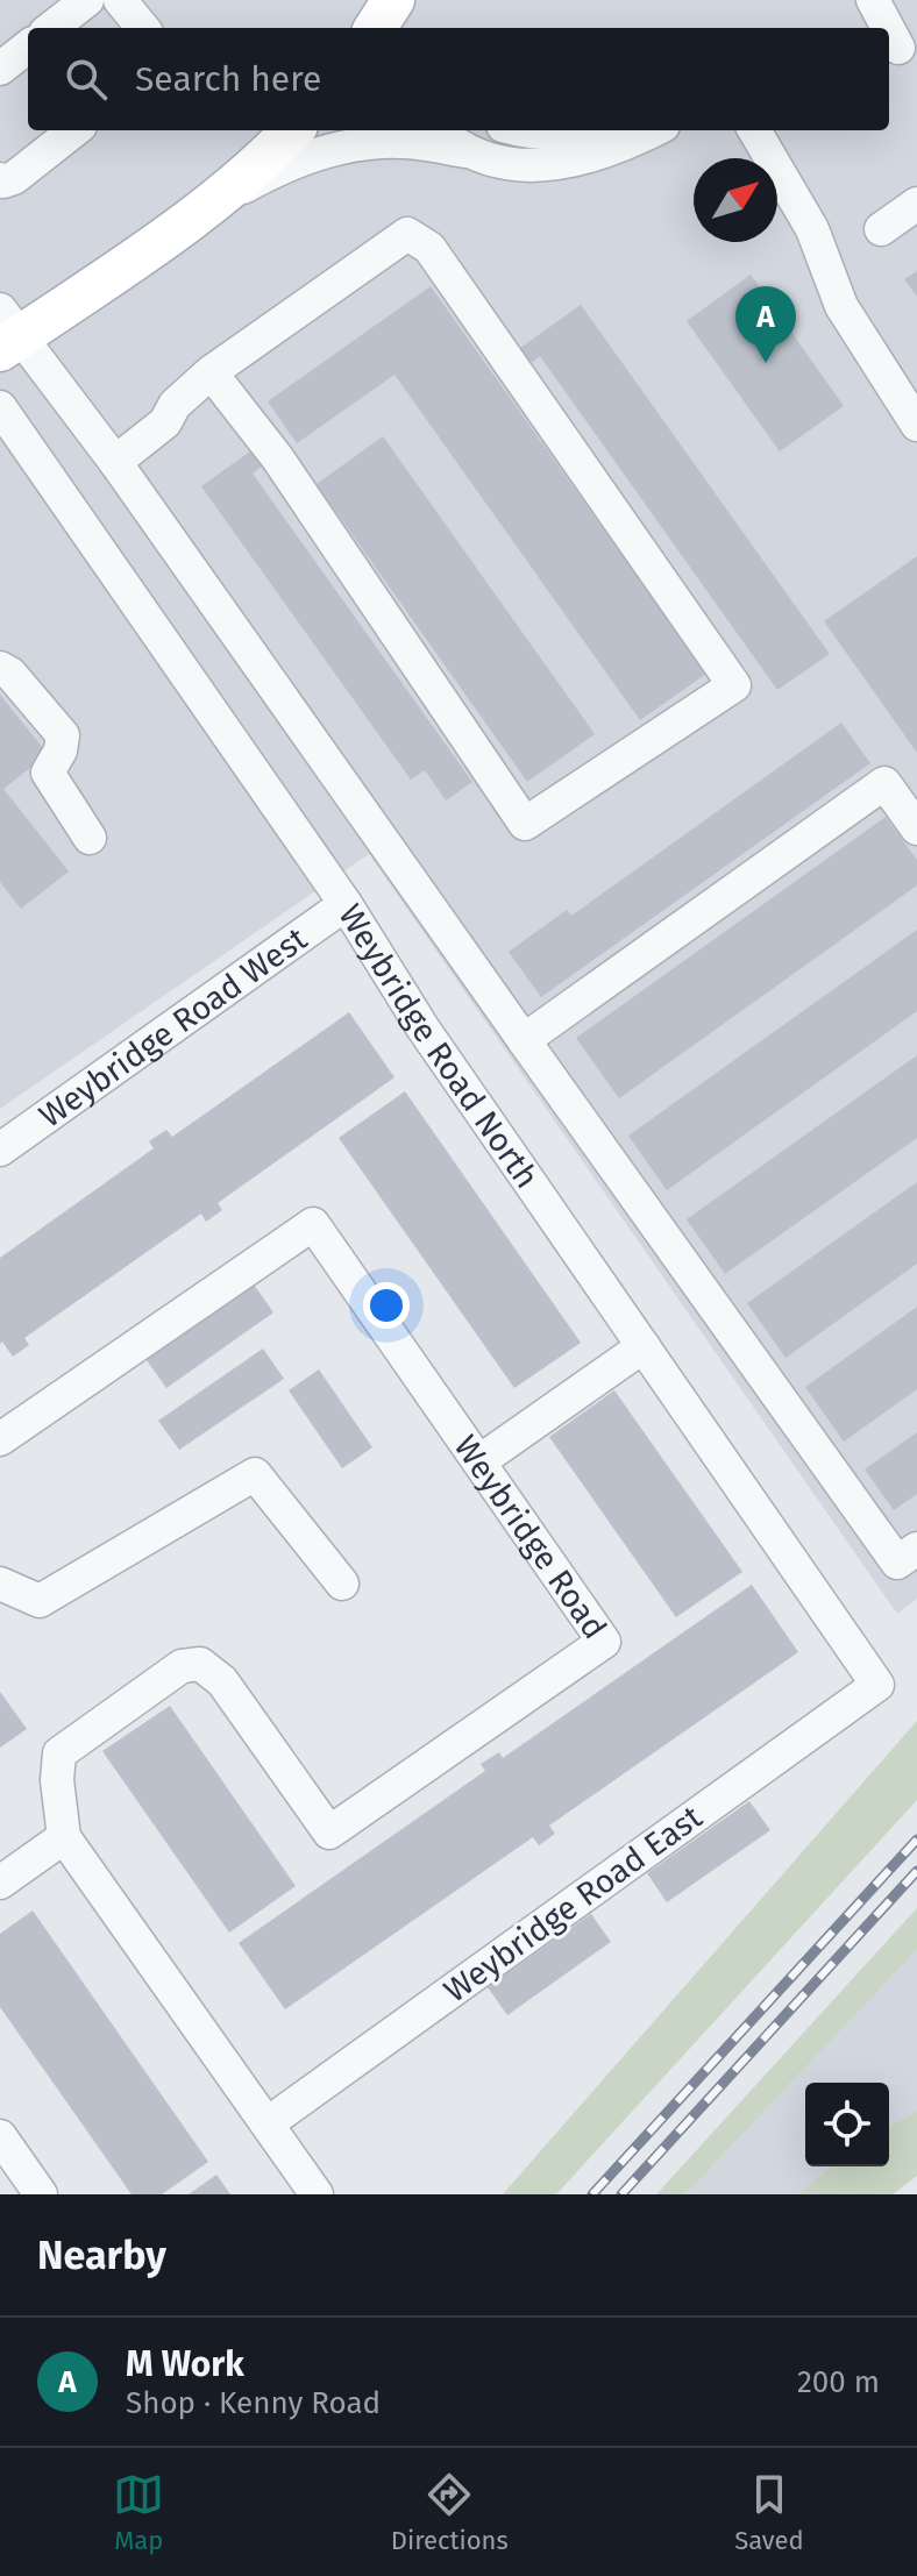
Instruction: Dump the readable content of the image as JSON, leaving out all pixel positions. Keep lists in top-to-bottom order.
{
  "streets": {
    "street": [
      "Weybridge Road West",
      "Weybridge Road North",
      "Weybridge Road",
      "Weybridge Road East"
    ]
  },
  "crossings": [
    ["Weybridge Road West", "Weybridge Road North"],
    ["Weybridge Road North", "Weybridge Road East"]
  ],
  "north": "top right",
  "page": {
    "search": "Search here",
    "pins": "A",
    "heading": "Nearby",
    "list": [
      {
        "mark": "A",
        "name": "M Work",
        "note": "Shop · Kenny Road",
        "value": "200 m"
      }
    ],
    "nav": ["Map", "Directions", "Saved"]
  }
}
